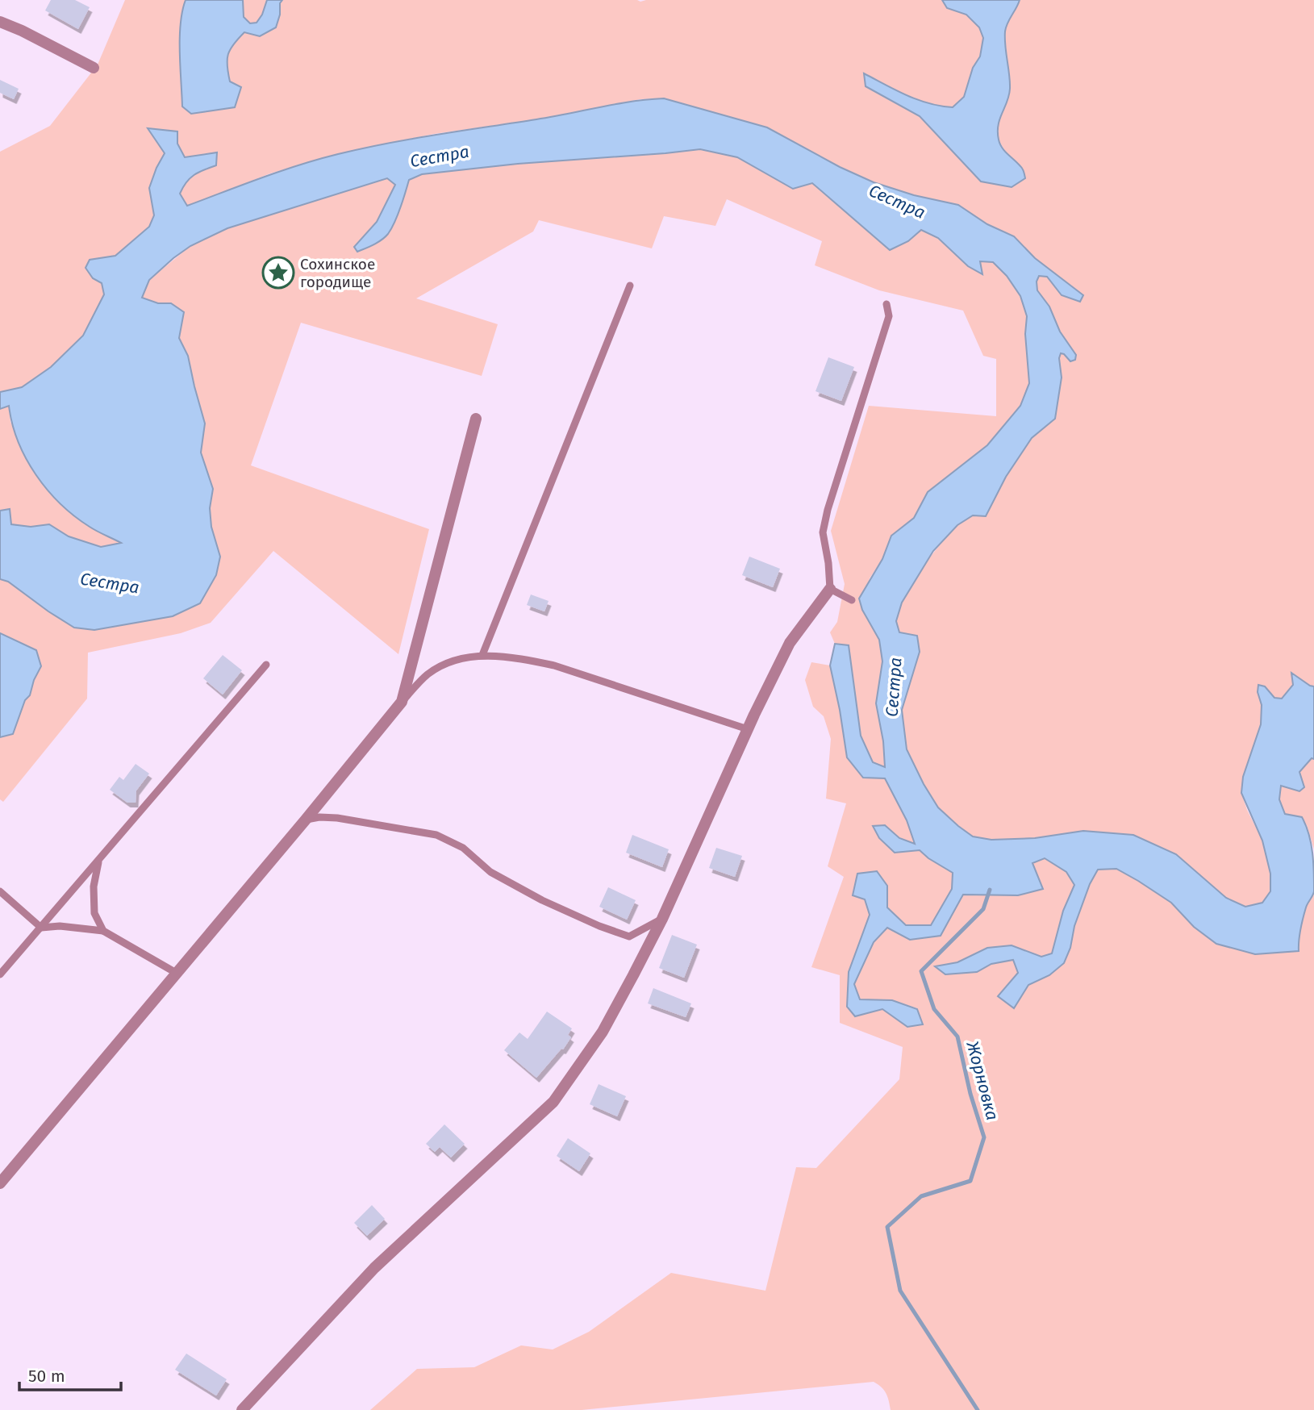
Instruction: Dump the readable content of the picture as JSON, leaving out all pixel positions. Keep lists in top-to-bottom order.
{
  "water": ["Сестра", "Жорновка"],
  "places": {
    "place": ["Сохинское городище"]
  },
  "scale_bar": "50 m"
}
